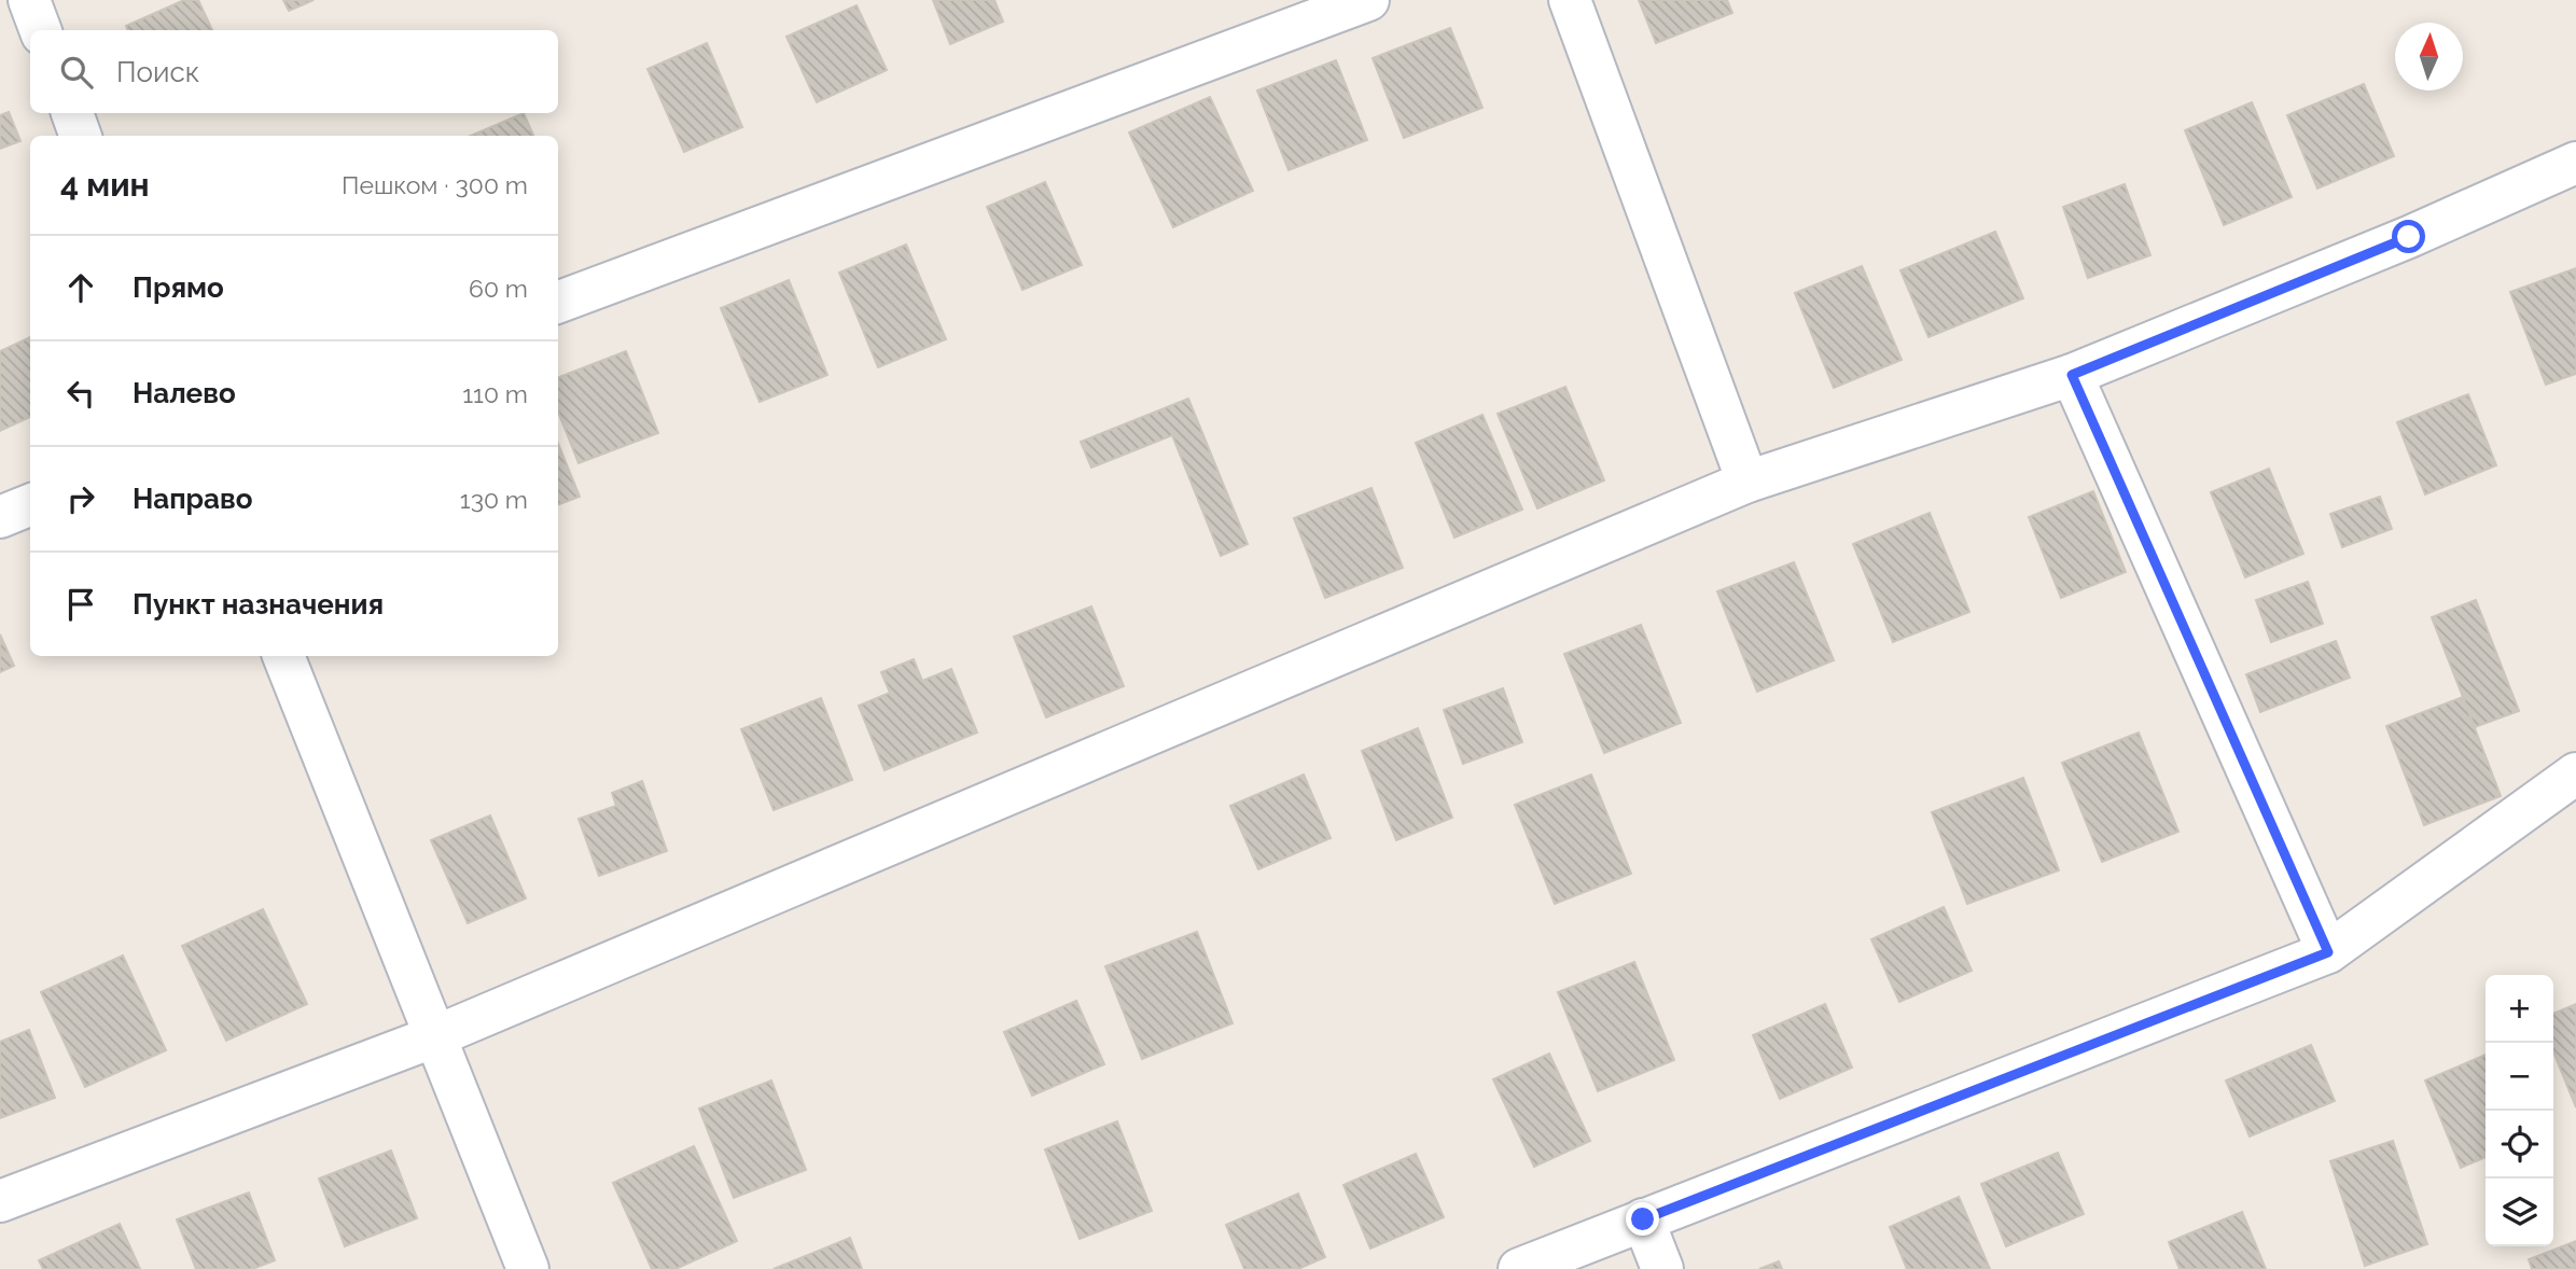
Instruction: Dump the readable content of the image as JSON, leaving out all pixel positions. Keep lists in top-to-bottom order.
{
  "north": "top",
  "page": {
    "search": "Поиск",
    "heading": ["4 мин", "Пешком · 300 m"],
    "list": [
      ["Прямо", "60 m"],
      ["Налево", "110 m"],
      ["Направо", "130 m"],
      "Пункт назначения"
    ],
    "map_buttons": ["+", "−"]
  }
}
